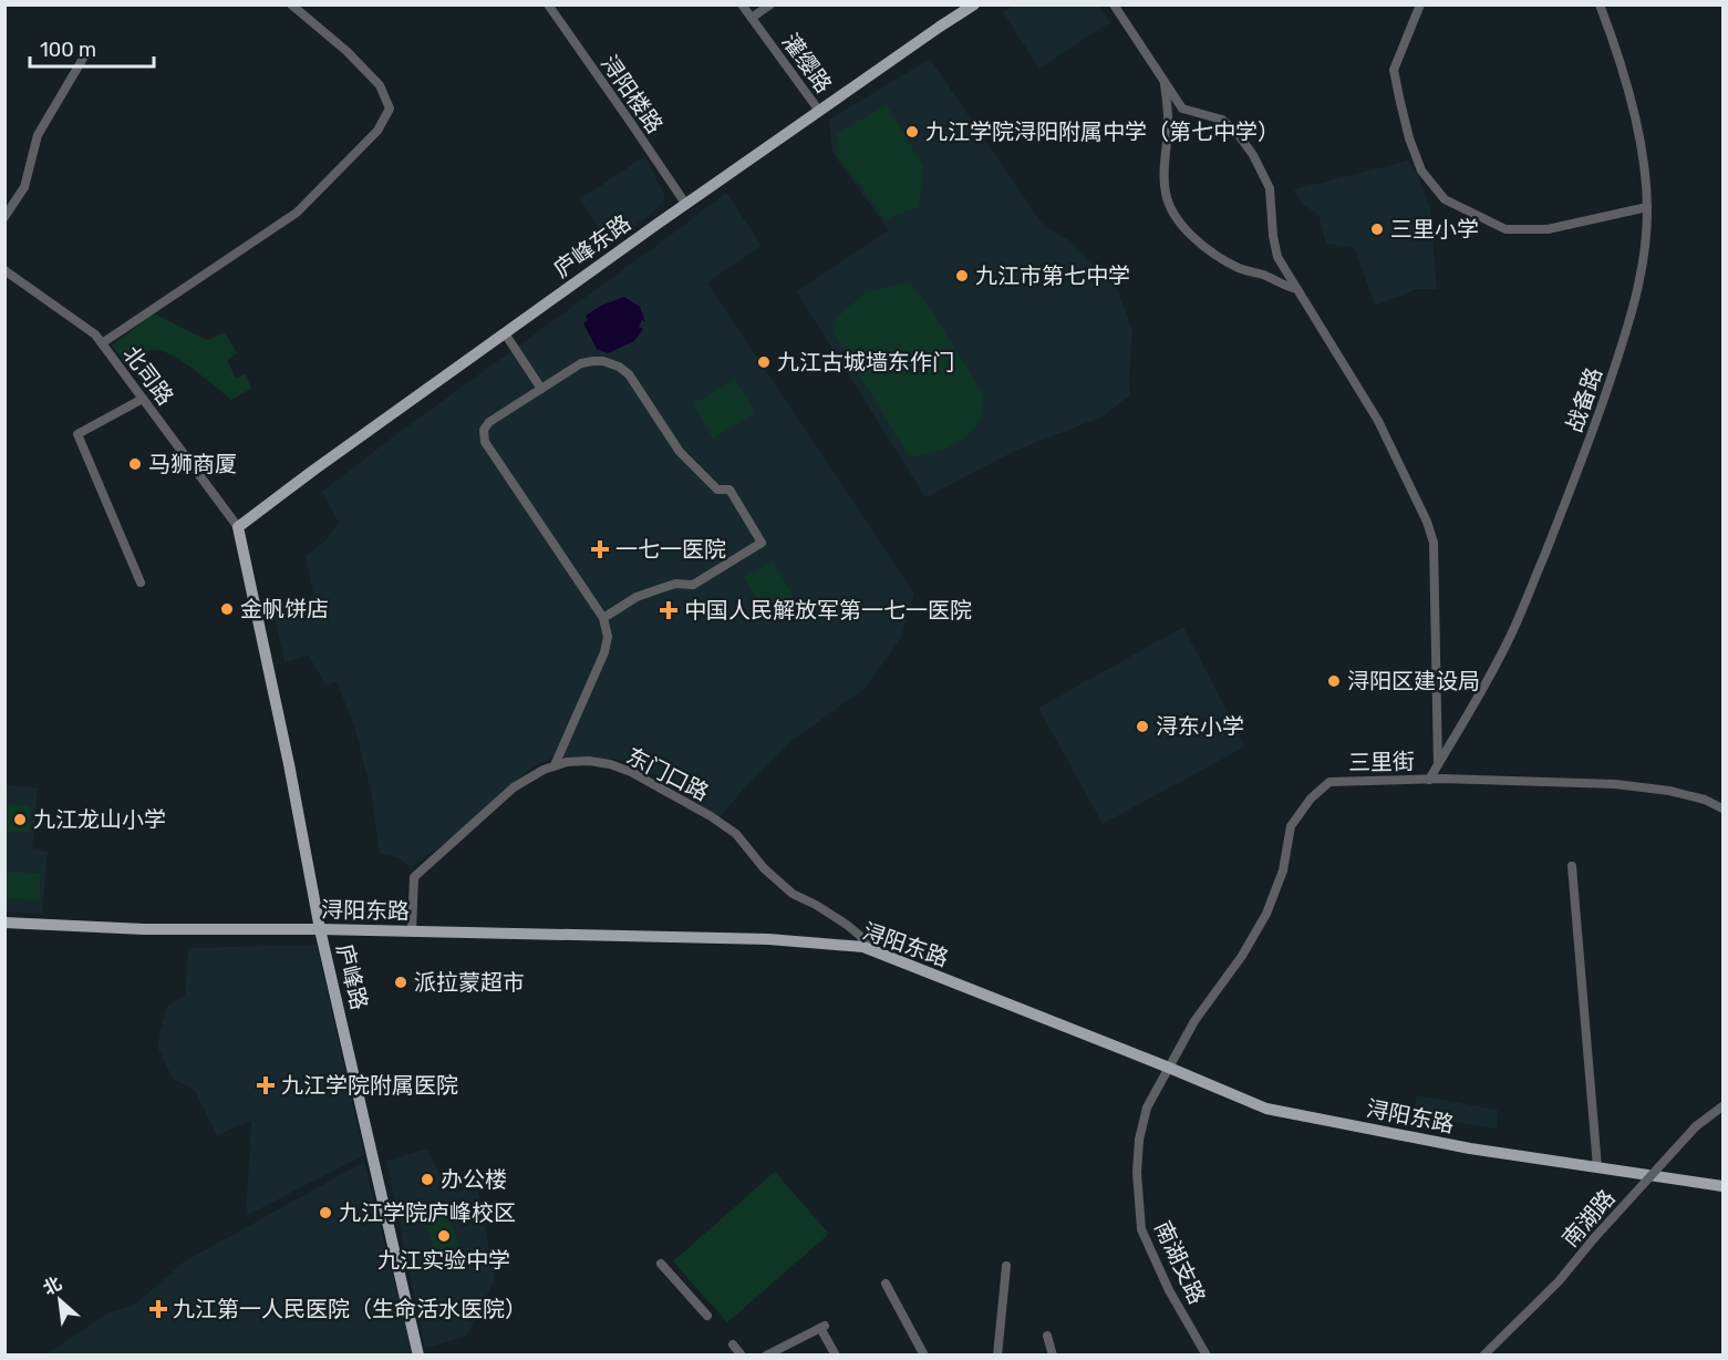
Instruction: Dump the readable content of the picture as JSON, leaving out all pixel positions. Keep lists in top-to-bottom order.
{
  "streets": {
    "main road": ["庐峰东路", "浔阳东路", "庐峰路"],
    "street": [
      "灌缨路",
      "浔阳楼路",
      "北司路",
      "战备路",
      "三里街",
      "东门口路",
      "南湖路",
      "南湖支路"
    ]
  },
  "crossings": [
    ["灌缨路", "庐峰东路"],
    ["浔阳楼路", "庐峰东路"],
    ["庐峰东路", "北司路"],
    ["庐峰东路", "庐峰路"],
    ["北司路", "庐峰路"],
    ["战备路", "三里街"],
    ["三里街", "浔阳东路"],
    ["三里街", "南湖支路"],
    ["东门口路", "浔阳东路"],
    ["浔阳东路", "庐峰路"],
    ["浔阳东路", "南湖支路"]
  ],
  "places": {
    "other": [
      "九江学院浔阳附属中学（第七中学）",
      "三里小学",
      "九江市第七中学",
      "九江古城墙东作门",
      "马狮商厦",
      "金帆饼店",
      "浔阳区建设局",
      "浔东小学",
      "九江龙山小学",
      "派拉蒙超市",
      "办公楼",
      "九江学院庐峰校区",
      "九江实验中学"
    ],
    "health": [
      "一七一医院",
      "中国人民解放军第一七一医院",
      "九江学院附属医院",
      "九江第一人民医院（生命活水医院）"
    ]
  },
  "scale_bar": "100 m",
  "north": "top left"
}
